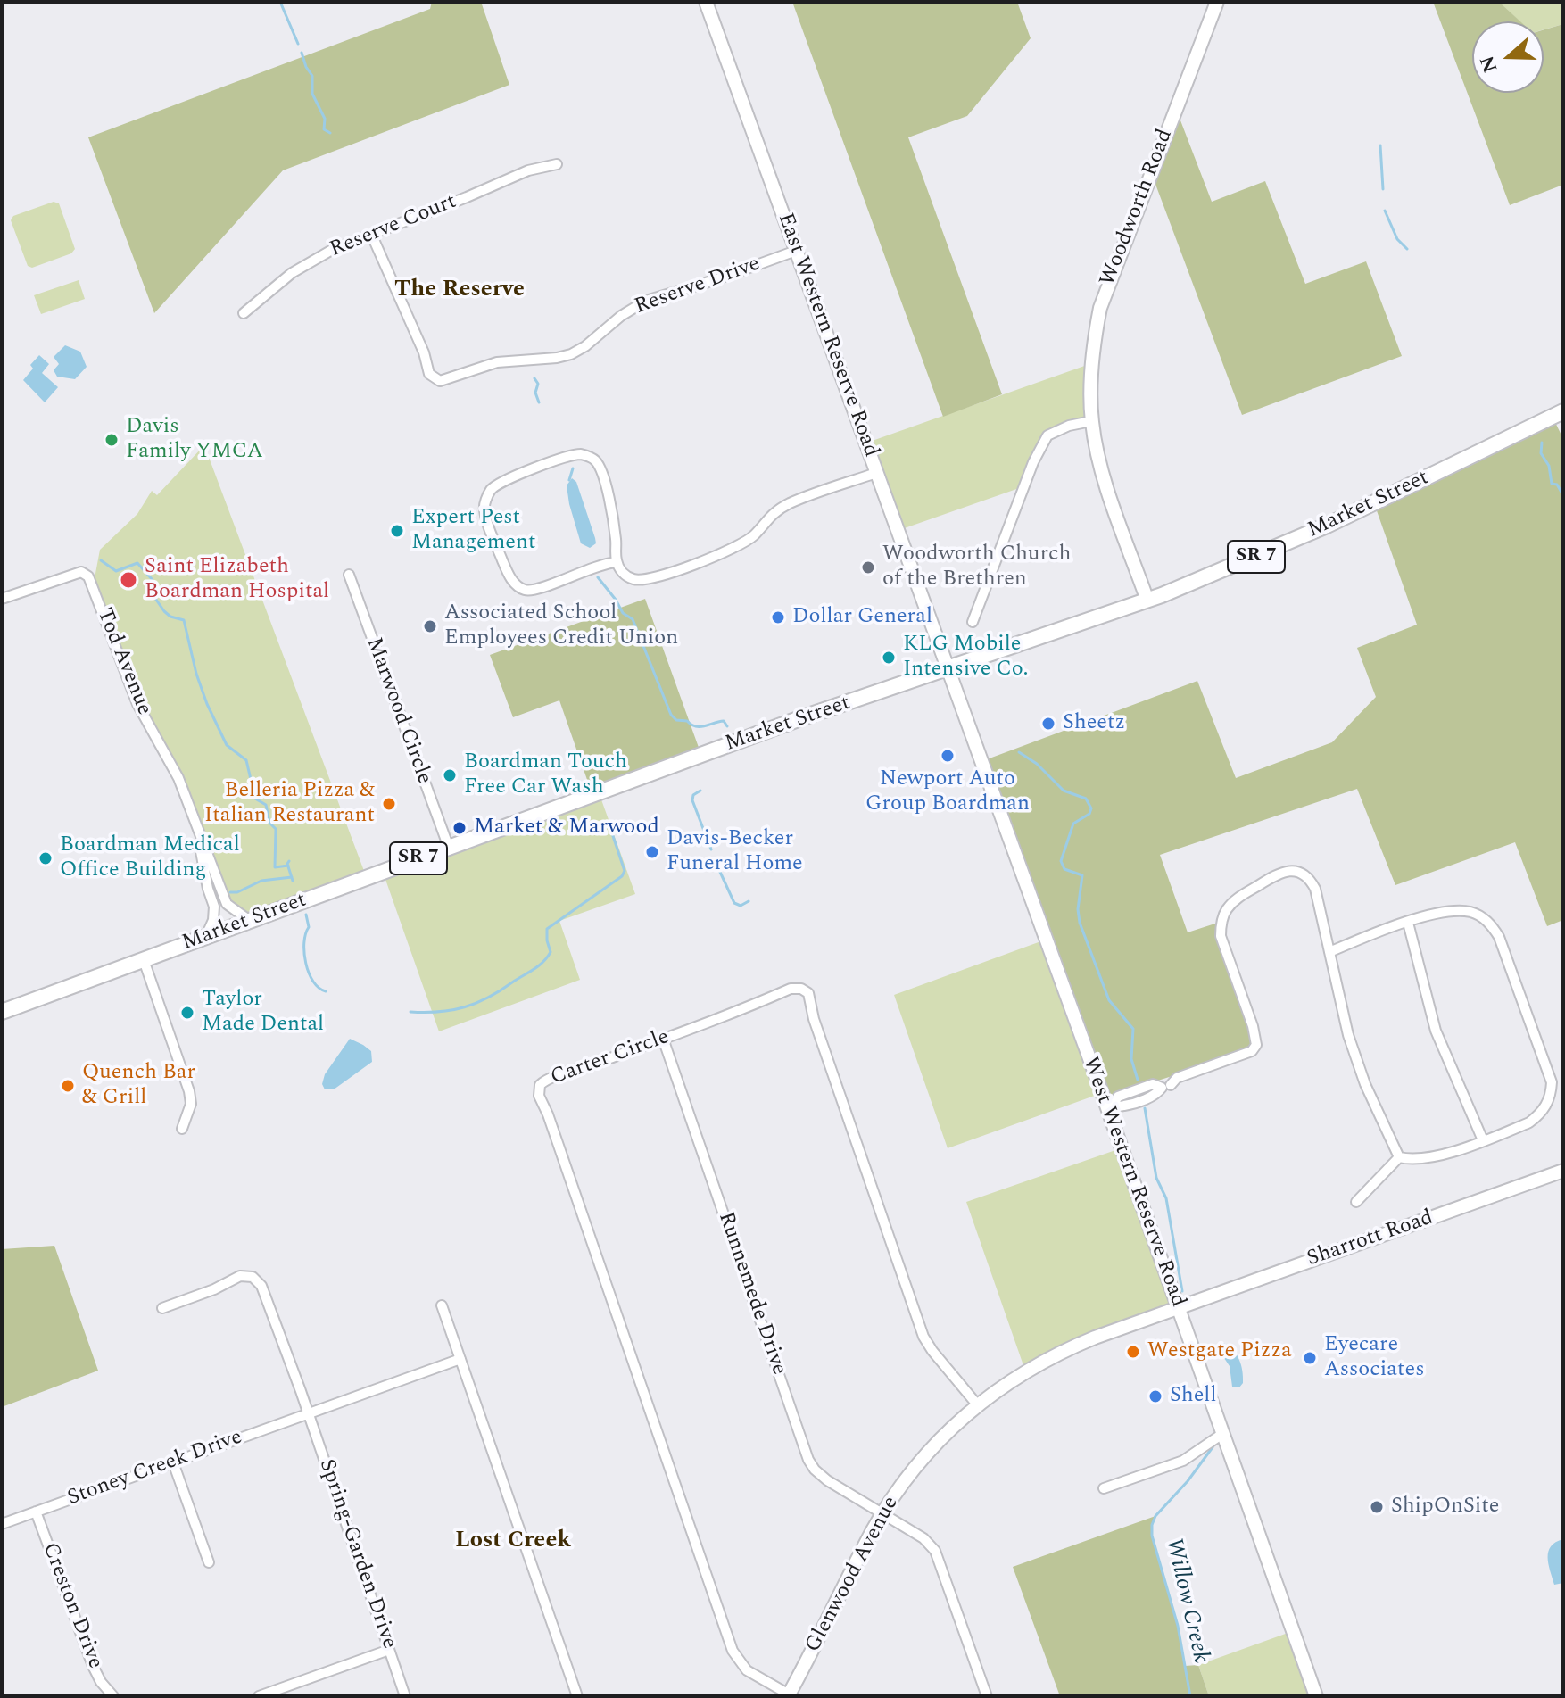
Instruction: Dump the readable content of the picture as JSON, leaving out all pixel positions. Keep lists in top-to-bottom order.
{
  "streets": {
    "main road": [
      "Woodworth Road",
      "East Western Reserve Road",
      "Market Street",
      "SR 7",
      "West Western Reserve Road",
      "Sharrott Road",
      "Glenwood Avenue"
    ],
    "street": [
      "Reserve Court",
      "Reserve Drive",
      "Tod Avenue",
      "Marwood Circle",
      "Carter Circle",
      "Runnemede Drive",
      "Stoney Creek Drive",
      "Spring-Garden Drive",
      "Creston Drive"
    ]
  },
  "crossings": [
    ["Woodworth Road", "Market Street"],
    ["Reserve Court", "Reserve Drive"],
    ["Reserve Drive", "East Western Reserve Road"],
    ["East Western Reserve Road", "Market Street"],
    ["East Western Reserve Road", "West Western Reserve Road"],
    ["Market Street", "Tod Avenue"],
    ["Market Street", "Marwood Circle"],
    ["Market Street", "West Western Reserve Road"],
    ["Carter Circle", "Runnemede Drive"],
    ["Carter Circle", "Glenwood Avenue"],
    ["West Western Reserve Road", "Sharrott Road"],
    ["West Western Reserve Road", "Glenwood Avenue"],
    ["Sharrott Road", "Glenwood Avenue"],
    ["Runnemede Drive", "Glenwood Avenue"],
    ["Stoney Creek Drive", "Spring-Garden Drive"],
    ["Stoney Creek Drive", "Creston Drive"]
  ],
  "districts": ["The Reserve", "Lost Creek"],
  "water": ["Willow Creek"],
  "places": [
    "Davis Family YMCA",
    "Expert Pest Management",
    "Woodworth Church of the Brethren",
    "Saint Elizabeth Boardman Hospital",
    "Dollar General",
    "Associated School Employees Credit Union",
    "KLG Mobile Intensive Co.",
    "Sheetz",
    "Newport Auto Group Boardman",
    "Boardman Touch Free Car Wash",
    "Belleria Pizza & Italian Restaurant",
    "Market & Marwood",
    "Davis-Becker Funeral Home",
    "Boardman Medical Office Building",
    "Taylor Made Dental",
    "Quench Bar & Grill",
    "Westgate Pizza",
    "Eyecare Associates",
    "Shell",
    "ShipOnSite"
  ],
  "north": "left"
}
